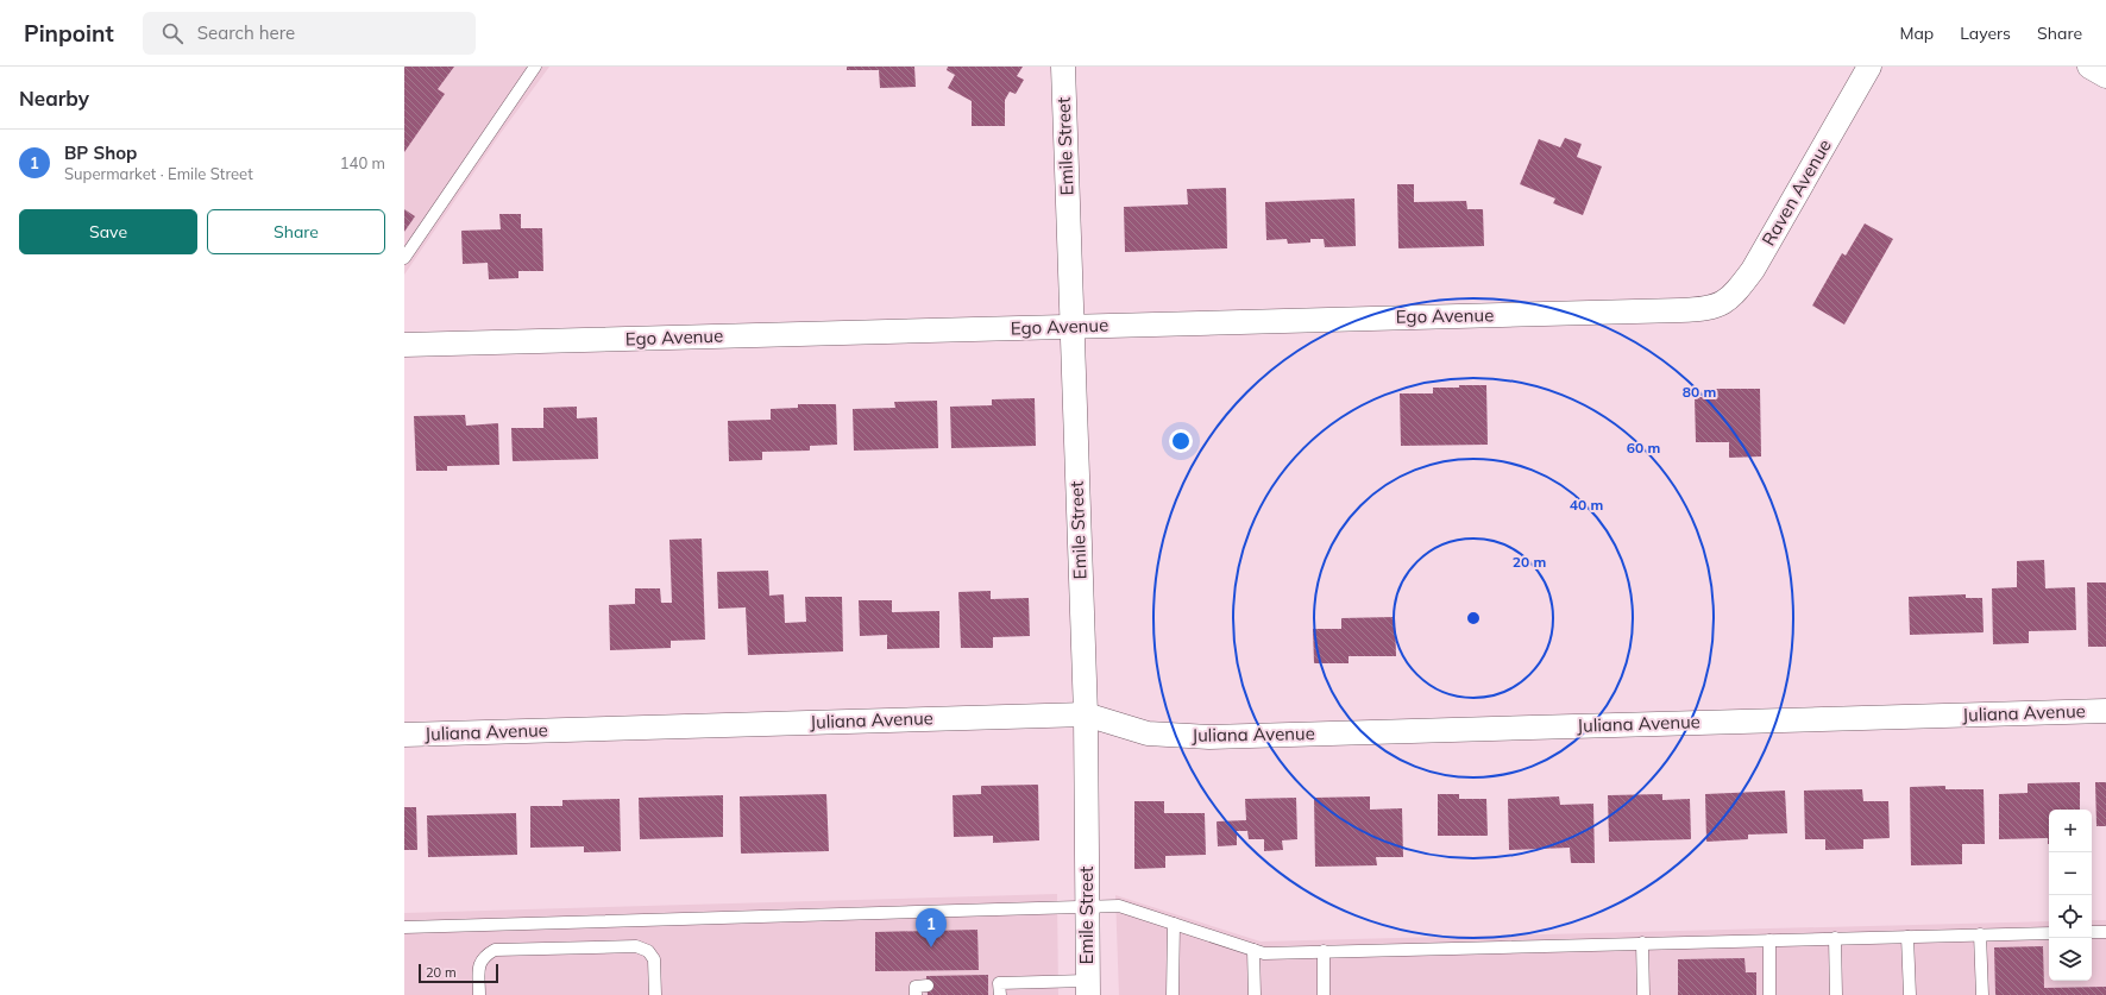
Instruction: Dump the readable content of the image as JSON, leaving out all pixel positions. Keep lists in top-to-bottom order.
{
  "streets": {
    "street": [
      "Emile Street",
      "Raven Avenue",
      "Ego Avenue",
      "Juliana Avenue"
    ]
  },
  "crossings": [
    ["Emile Street", "Ego Avenue"],
    ["Emile Street", "Juliana Avenue"],
    ["Raven Avenue", "Ego Avenue"]
  ],
  "scale_bar": "20 m",
  "page": {
    "header": "Pinpoint",
    "search": "Search here",
    "nav": ["Map", "Layers", "Share"],
    "heading": "Nearby",
    "list": [
      {
        "mark": "1",
        "name": "BP Shop",
        "note": "Supermarket · Emile Street",
        "value": "140 m"
      }
    ],
    "buttons": ["Save", "Share"],
    "map_buttons": ["+", "−"],
    "pins": "1",
    "scale": "20 m"
  },
  "rings": [
    "80 m",
    "60 m",
    "40 m",
    "20 m"
  ]
}
